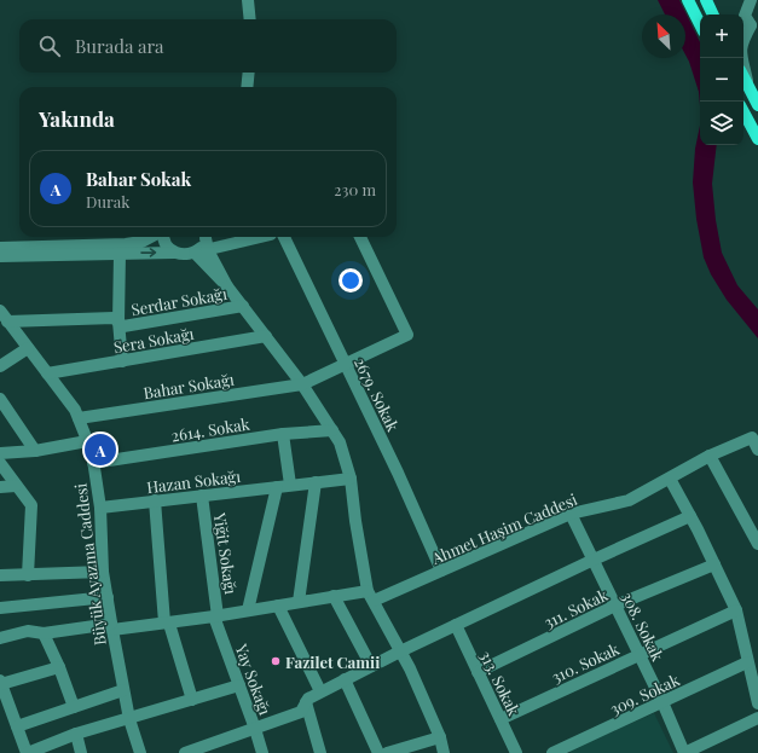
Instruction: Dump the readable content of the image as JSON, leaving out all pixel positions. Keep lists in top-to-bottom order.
{
  "streets": {
    "street": [
      "Serdar Sokağı",
      "Sera Sokağı",
      "Bahar Sokağı",
      "2679. Sokak",
      "2614. Sokak",
      "Hazan Sokağı",
      "Ahmet Haşim Caddesi",
      "Yiğit Sokağı",
      "Büyük Ayazma Caddesi",
      "311. Sokak",
      "308. Sokak",
      "310. Sokak",
      "Yay Sokağı",
      "313. Sokak",
      "309. Sokak"
    ]
  },
  "crossings": [
    ["Serdar Sokağı", "Büyük Ayazma Caddesi"],
    ["Sera Sokağı", "Büyük Ayazma Caddesi"],
    ["Bahar Sokağı", "2679. Sokak"],
    ["Bahar Sokağı", "Büyük Ayazma Caddesi"],
    ["2679. Sokak", "Ahmet Haşim Caddesi"],
    ["2614. Sokak", "Büyük Ayazma Caddesi"],
    ["Hazan Sokağı", "Yiğit Sokağı"],
    ["Hazan Sokağı", "Büyük Ayazma Caddesi"],
    ["Ahmet Haşim Caddesi", "Yiğit Sokağı"],
    ["Ahmet Haşim Caddesi", "Büyük Ayazma Caddesi"],
    ["Ahmet Haşim Caddesi", "308. Sokak"],
    ["Ahmet Haşim Caddesi", "Yay Sokağı"],
    ["Yiğit Sokağı", "Yay Sokağı"],
    ["311. Sokak", "308. Sokak"],
    ["311. Sokak", "313. Sokak"],
    ["308. Sokak", "310. Sokak"],
    ["308. Sokak", "309. Sokak"],
    ["310. Sokak", "313. Sokak"]
  ],
  "places": ["Fazilet Camii"],
  "north": "top left",
  "page": {
    "map_buttons": ["+", "−"],
    "search": "Burada ara",
    "heading": "Yakında",
    "list": [
      {
        "mark": "A",
        "name": "Bahar Sokak",
        "note": "Durak",
        "value": "230 m"
      }
    ],
    "pins": "A"
  }
}
